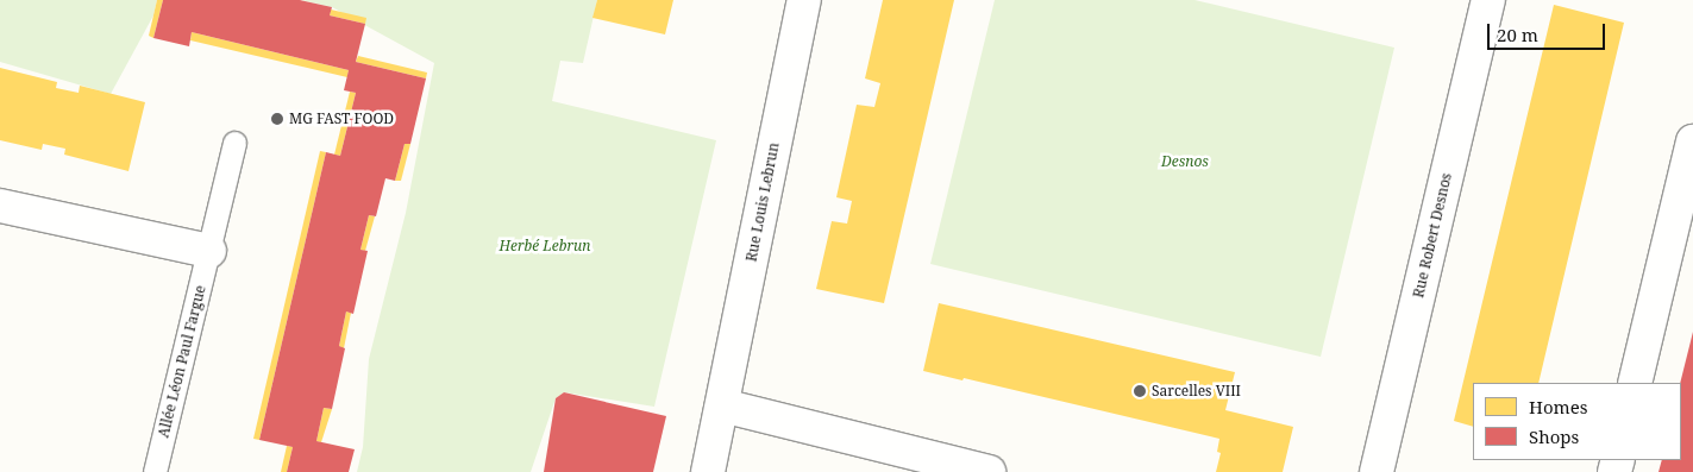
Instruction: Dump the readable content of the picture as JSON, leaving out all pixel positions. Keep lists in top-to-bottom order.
{
  "streets": {
    "street": ["Rue Louis Lebrun", "Rue Robert Desnos"],
    "lane": ["Allée Léon Paul Fargue"]
  },
  "parks": ["Desnos", "Herbé Lebrun"],
  "places": ["MG FAST FOOD", "Sarcelles VIII"],
  "legend": ["Homes", "Shops"],
  "scale_bar": "20 m"
}
